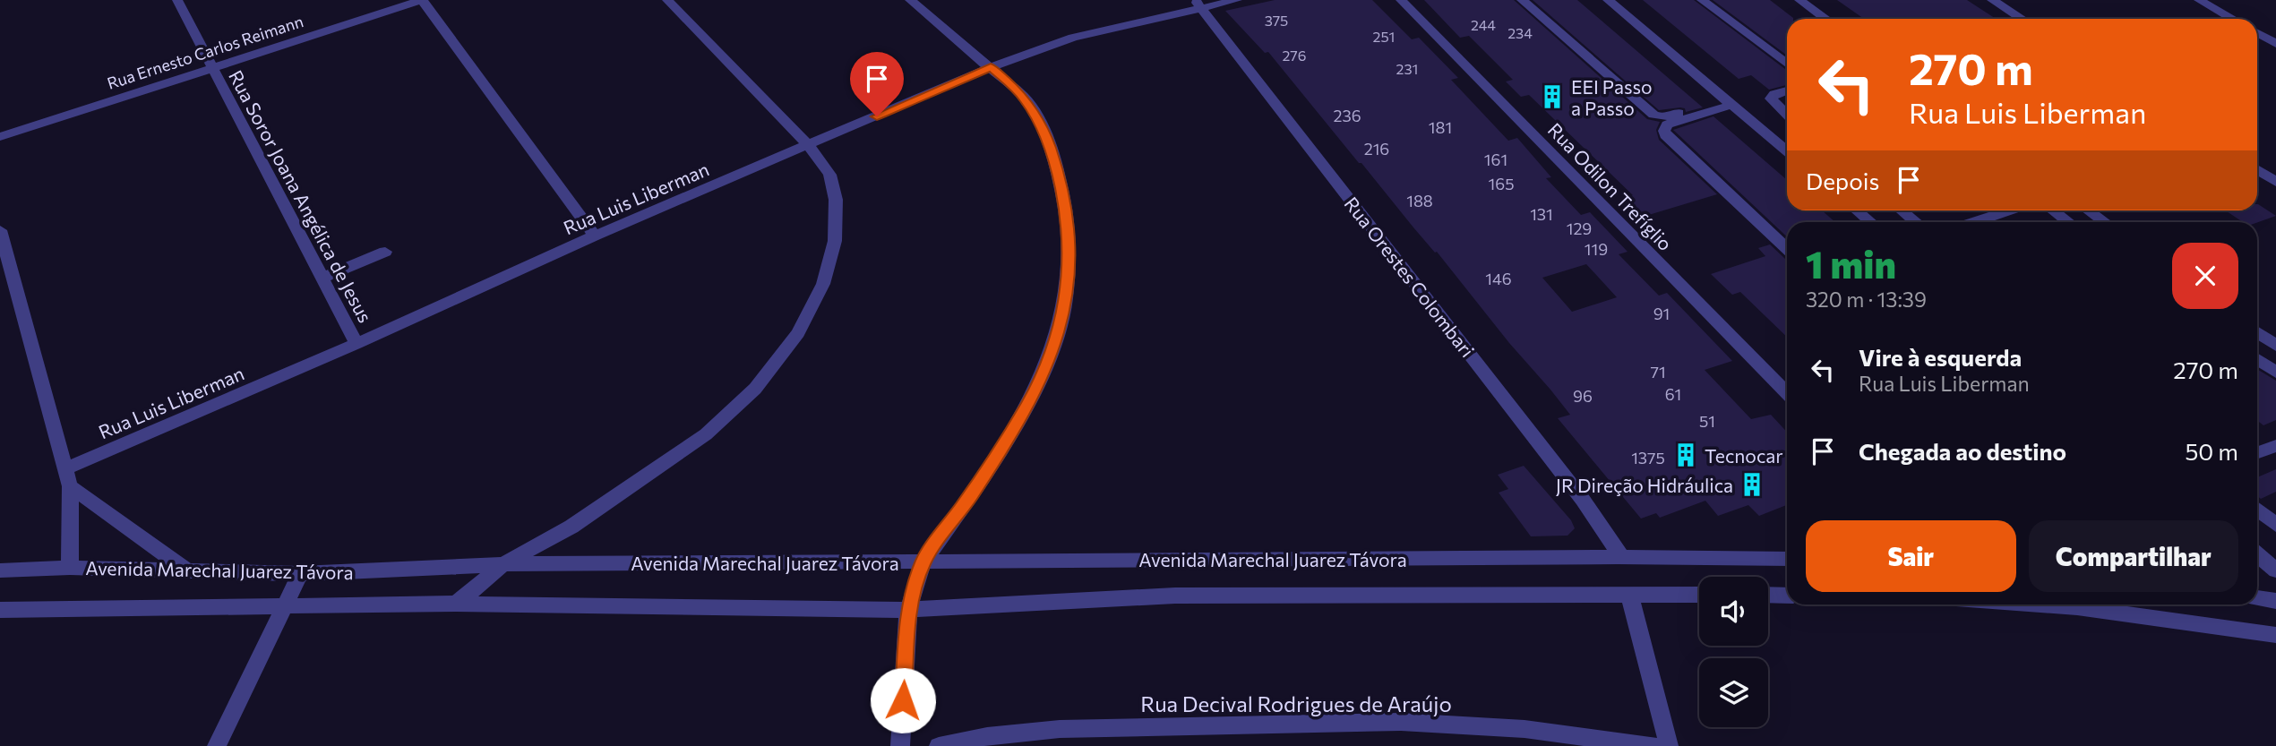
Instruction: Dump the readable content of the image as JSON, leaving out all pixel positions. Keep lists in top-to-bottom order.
{
  "streets": {
    "street": [
      "Rua Ernesto Carlos Reimann",
      "Rua Odilon Trefíglio",
      "Rua Soror Joana Angélica de Jesus",
      "Rua Luis Liberman",
      "Rua Orestes Colombari",
      "Avenida Marechal Juarez Távora",
      "Rua Decival Rodrigues de Araújo"
    ]
  },
  "crossings": [
    ["Rua Ernesto Carlos Reimann", "Rua Soror Joana Angélica de Jesus"],
    ["Rua Soror Joana Angélica de Jesus", "Rua Luis Liberman"],
    ["Rua Luis Liberman", "Rua Orestes Colombari"],
    ["Rua Orestes Colombari", "Avenida Marechal Juarez Távora"]
  ],
  "places": {
    "building": ["EEI Passo a Passo", "Tecnocar", "JR Direção Hidráulica"]
  },
  "house_numbers": [
    "375",
    "244",
    "234",
    "251",
    "276",
    "231",
    "236",
    "181",
    "216",
    "161",
    "165",
    "188",
    "131",
    "129",
    "119",
    "146",
    "91",
    "71",
    "61",
    "96",
    "51",
    "1375"
  ],
  "page": {
    "turn": ["270 m", "Rua Luis Liberman"],
    "then": "Depois",
    "heading": ["1 min", "320 m · 13:39"],
    "list": [
      {
        "name": "Vire à esquerda",
        "note": "Rua Luis Liberman",
        "value": "270 m"
      },
      {
        "name": "Chegada ao destino",
        "value": "50 m"
      }
    ],
    "buttons": ["Sair", "Compartilhar"]
  }
}
